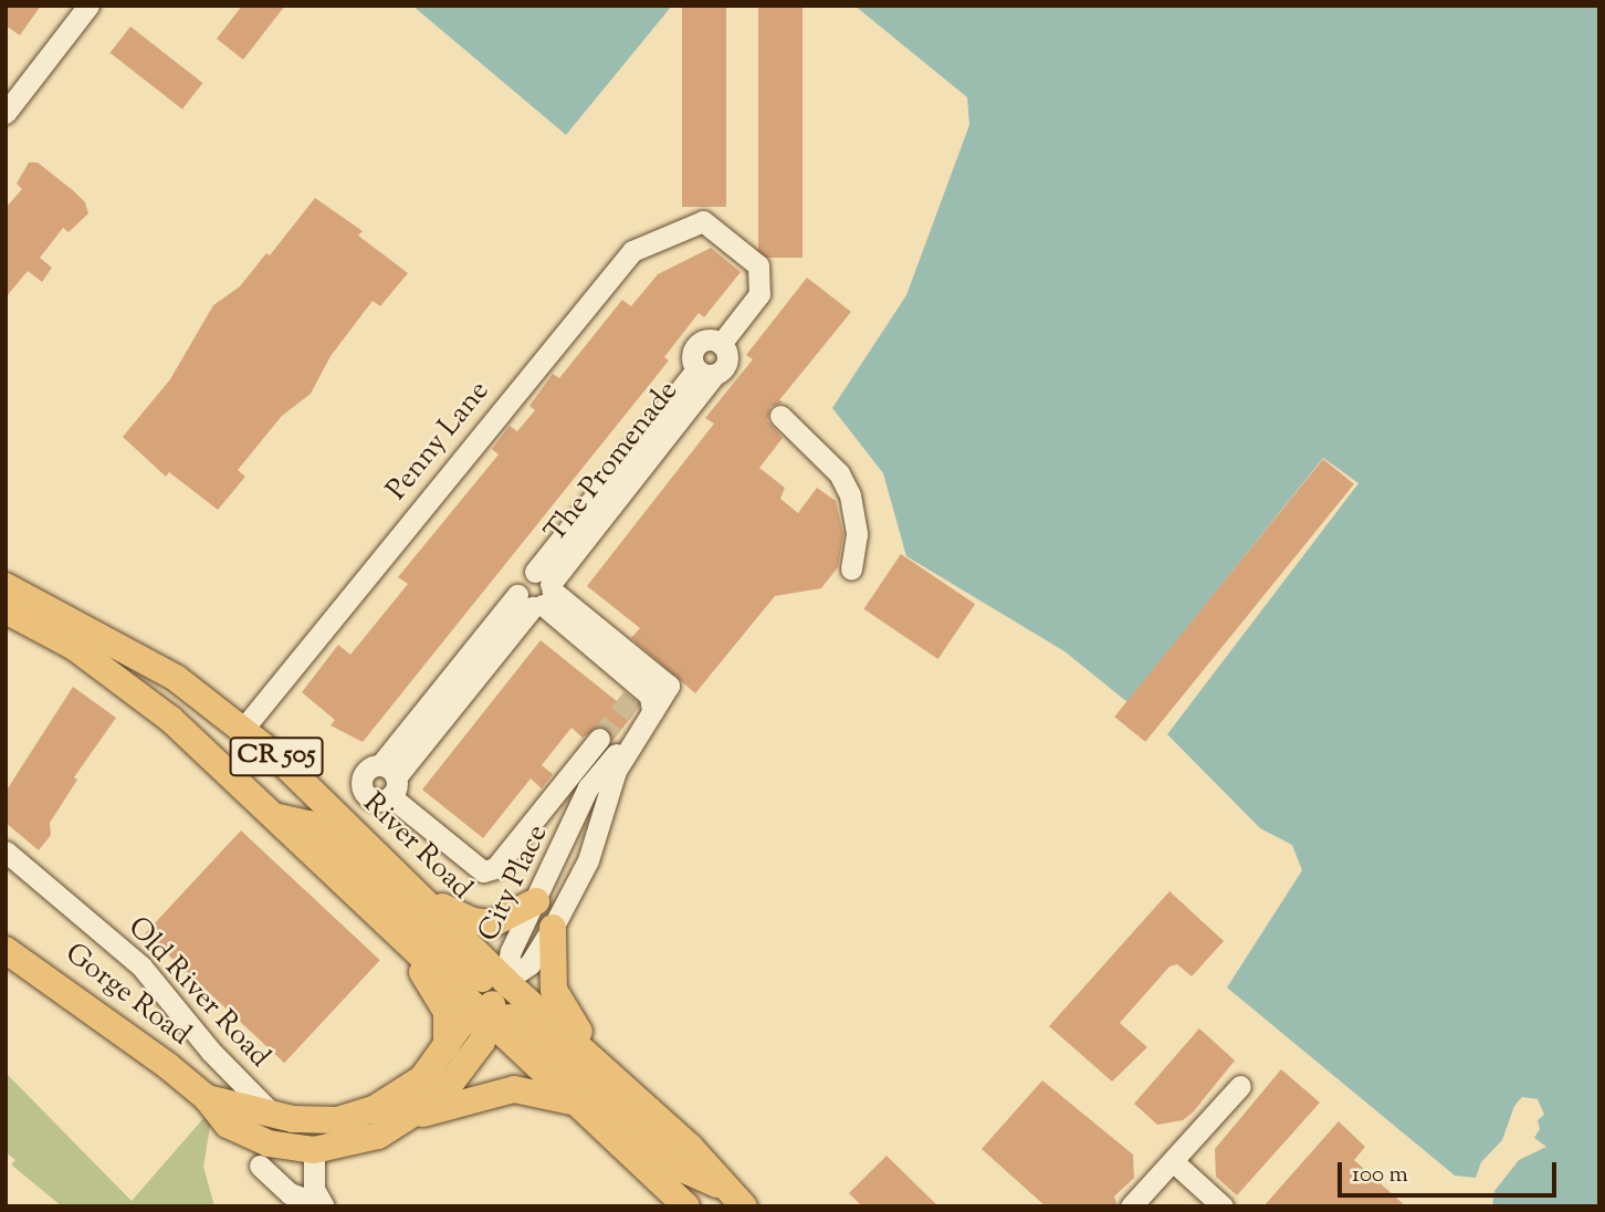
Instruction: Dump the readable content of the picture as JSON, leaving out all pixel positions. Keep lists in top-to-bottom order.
{
  "streets": {
    "main road": ["CR 505", "River Road", "Gorge Road"],
    "street": [
      "Penny Lane",
      "The Promenade",
      "City Place",
      "Old River Road"
    ]
  },
  "crossings": [
    ["Penny Lane", "The Promenade"],
    ["Penny Lane", "River Road"],
    ["The Promenade", "City Place"],
    ["CR 505", "Gorge Road"],
    ["River Road", "City Place"],
    ["River Road", "Gorge Road"],
    ["City Place", "Gorge Road"],
    ["Old River Road", "Gorge Road"]
  ],
  "scale_bar": "100 m"
}
